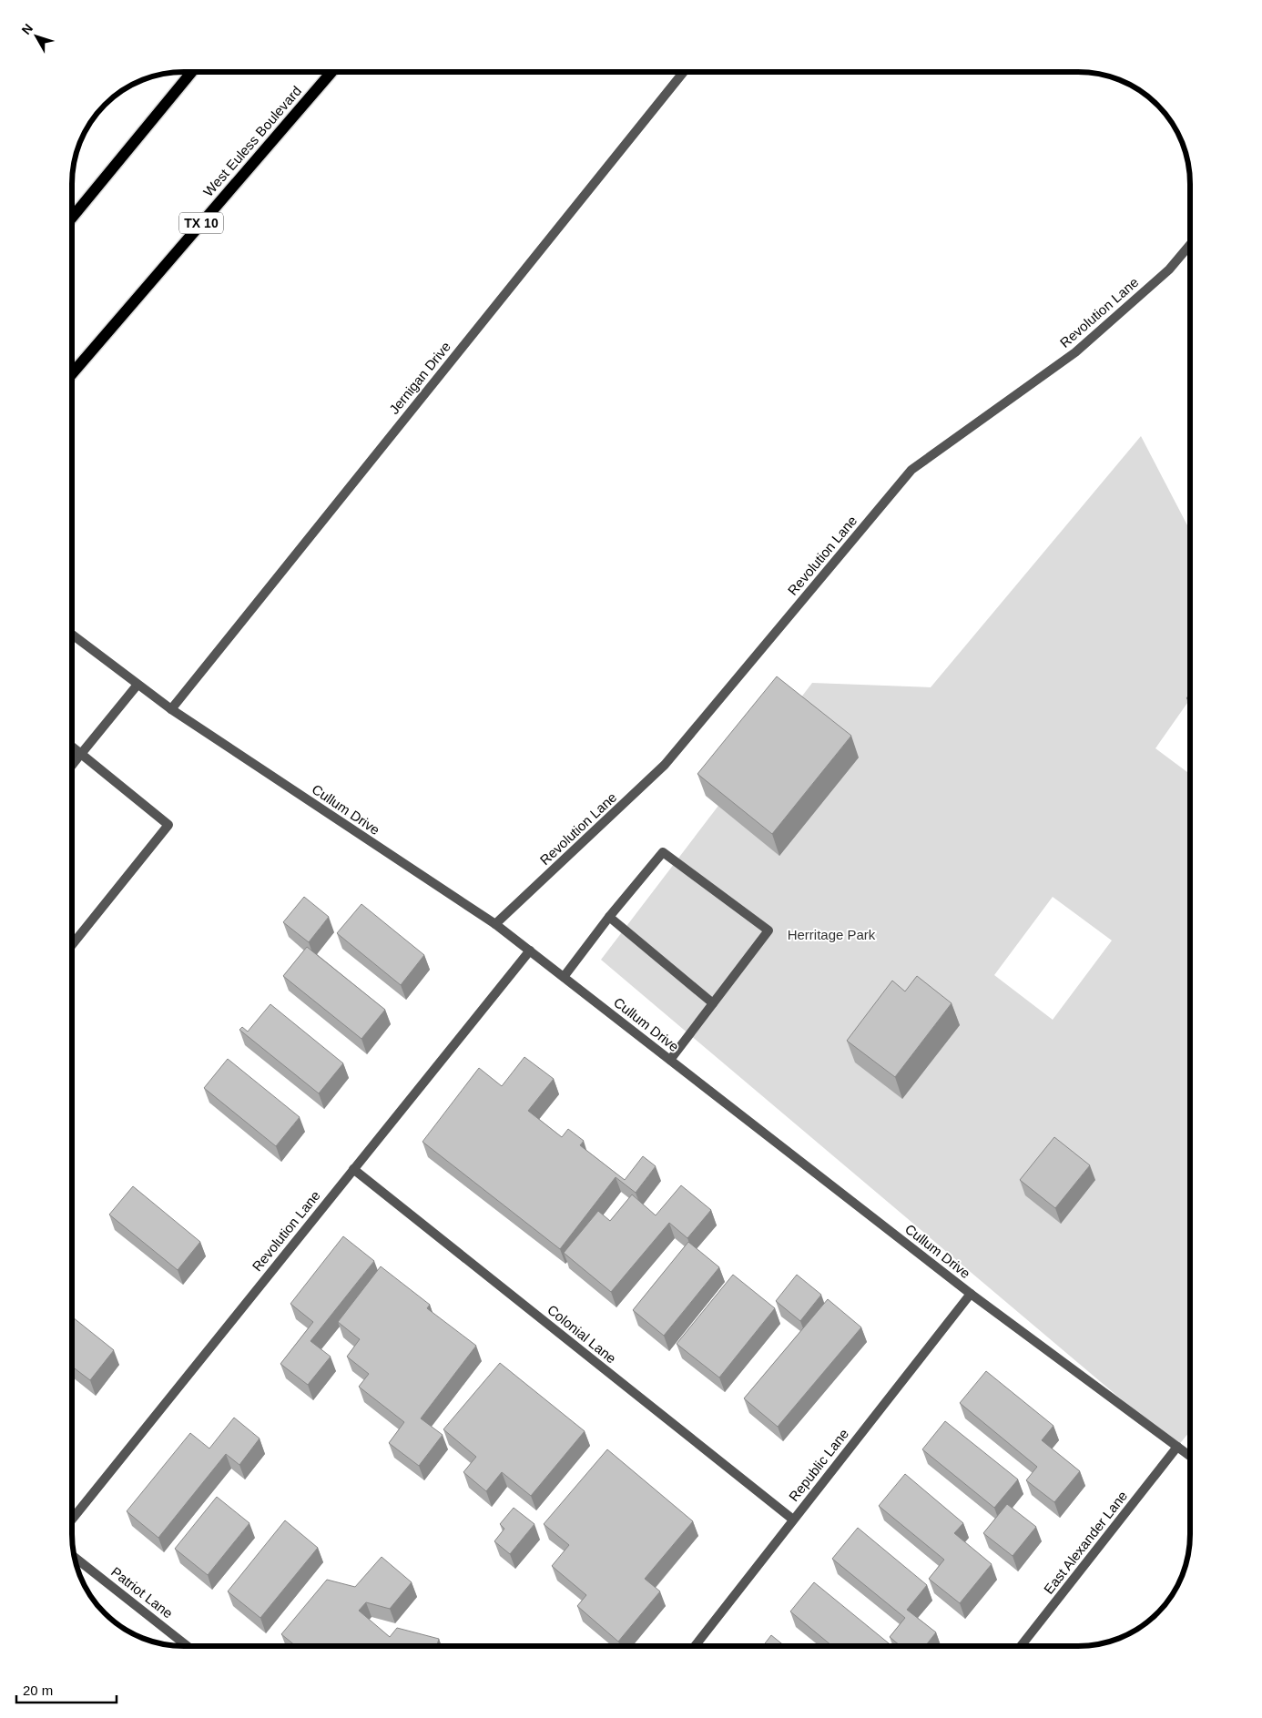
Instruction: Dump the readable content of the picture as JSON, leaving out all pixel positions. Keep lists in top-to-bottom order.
{
  "streets": {
    "main road": ["West Euless Boulevard", "TX 10"],
    "street": [
      "Revolution Lane",
      "Jernigan Drive",
      "Cullum Drive",
      "Colonial Lane",
      "Republic Lane",
      "East Alexander Lane",
      "Patriot Lane"
    ]
  },
  "crossings": [
    ["Revolution Lane", "Cullum Drive"],
    ["Revolution Lane", "Colonial Lane"],
    ["Jernigan Drive", "Cullum Drive"],
    ["Cullum Drive", "Republic Lane"],
    ["Cullum Drive", "East Alexander Lane"],
    ["Colonial Lane", "Republic Lane"]
  ],
  "parks": ["Herritage Park"],
  "scale_bar": "20 m",
  "north": "top left"
}
